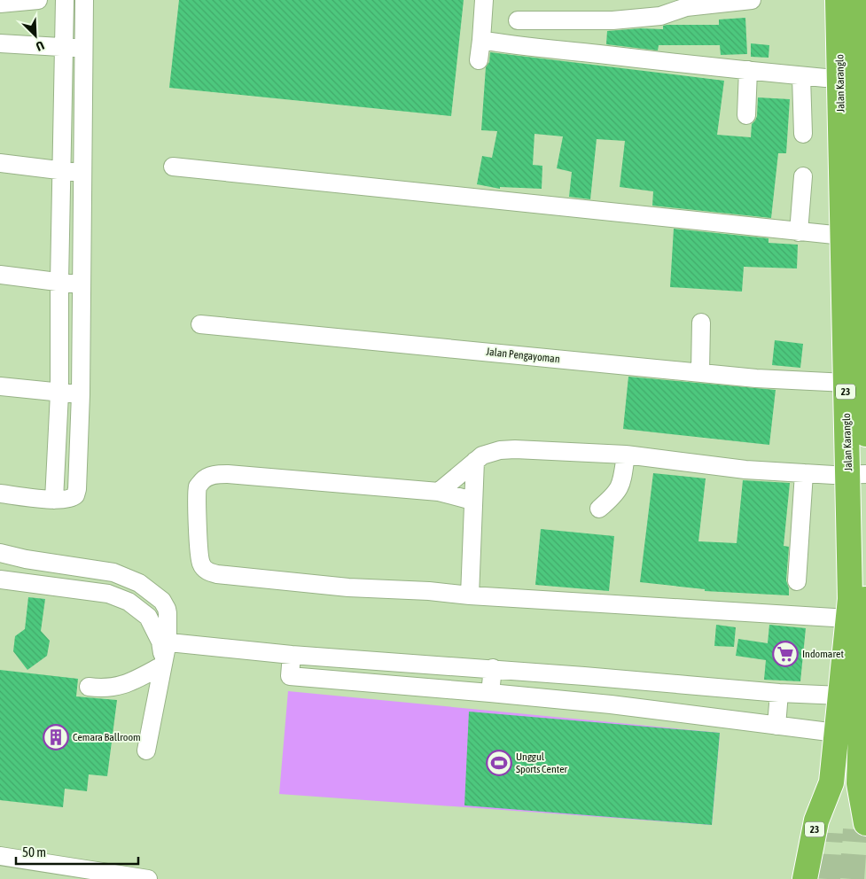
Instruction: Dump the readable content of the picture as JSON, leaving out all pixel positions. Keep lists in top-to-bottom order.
{
  "streets": {
    "highway": ["Jalan Karanglo", "23"],
    "street": ["Jalan Pengayoman"]
  },
  "crossings": [
    ["Jalan Karanglo", "Jalan Pengayoman"],
    ["Jalan Karanglo", "23"]
  ],
  "places": {
    "supermarket": ["Indomaret"],
    "building": ["Cemara Ballroom"],
    "sports": ["Unggul Sports Center"]
  },
  "scale_bar": "50 m",
  "north": "bottom right"
}
